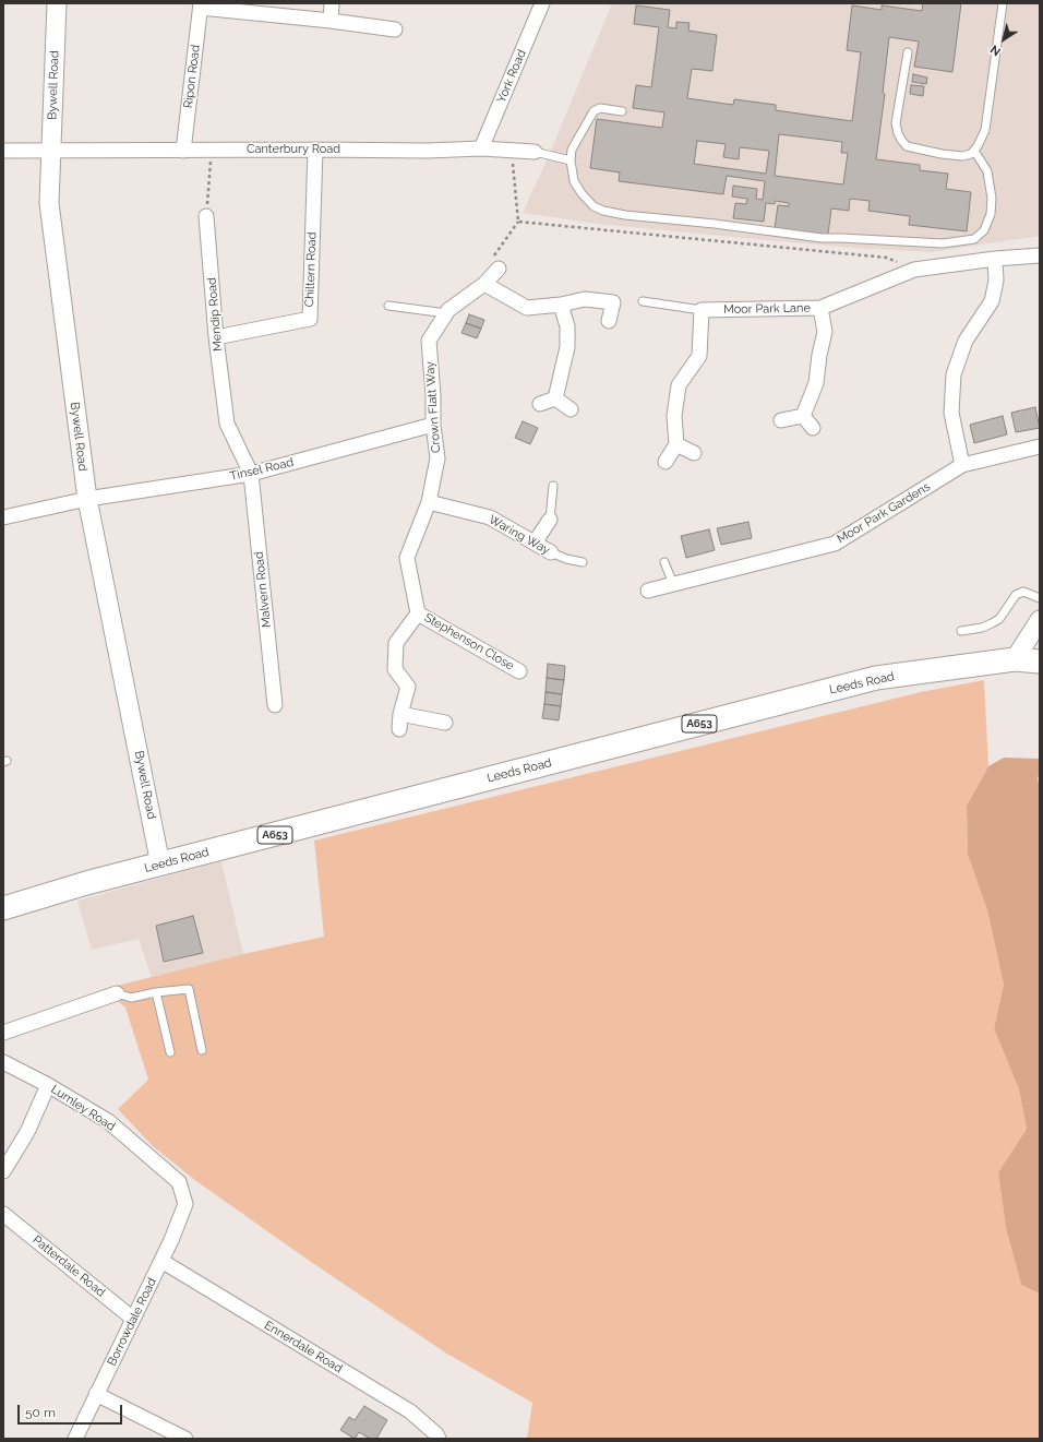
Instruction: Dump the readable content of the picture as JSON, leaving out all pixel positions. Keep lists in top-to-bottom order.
{
  "streets": {
    "main road": ["Leeds Road", "A653"],
    "street": [
      "Ripon Road",
      "York Road",
      "Bywell Road",
      "Canterbury Road",
      "Chiltern Road",
      "Moor Park Lane",
      "Mendip Road",
      "Crown Flatt Way",
      "Tinsel Road",
      "Moor Park Gardens",
      "Waring Way",
      "Malvern Road",
      "Stephenson Close",
      "Lumley Road",
      "Patterdale Road",
      "Borrowdale Road",
      "Ennerdale Road"
    ]
  },
  "crossings": [
    ["Ripon Road", "Canterbury Road"],
    ["York Road", "Canterbury Road"],
    ["Bywell Road", "Canterbury Road"],
    ["Bywell Road", "Tinsel Road"],
    ["Bywell Road", "Leeds Road"],
    ["Canterbury Road", "Chiltern Road"],
    ["Chiltern Road", "Mendip Road"],
    ["Mendip Road", "Tinsel Road"],
    ["Mendip Road", "Malvern Road"],
    ["Crown Flatt Way", "Tinsel Road"],
    ["Crown Flatt Way", "Waring Way"],
    ["Crown Flatt Way", "Stephenson Close"],
    ["Tinsel Road", "Malvern Road"],
    ["Lumley Road", "Borrowdale Road"],
    ["Patterdale Road", "Borrowdale Road"],
    ["Borrowdale Road", "Ennerdale Road"]
  ],
  "scale_bar": "50 m",
  "north": "bottom left"
}
